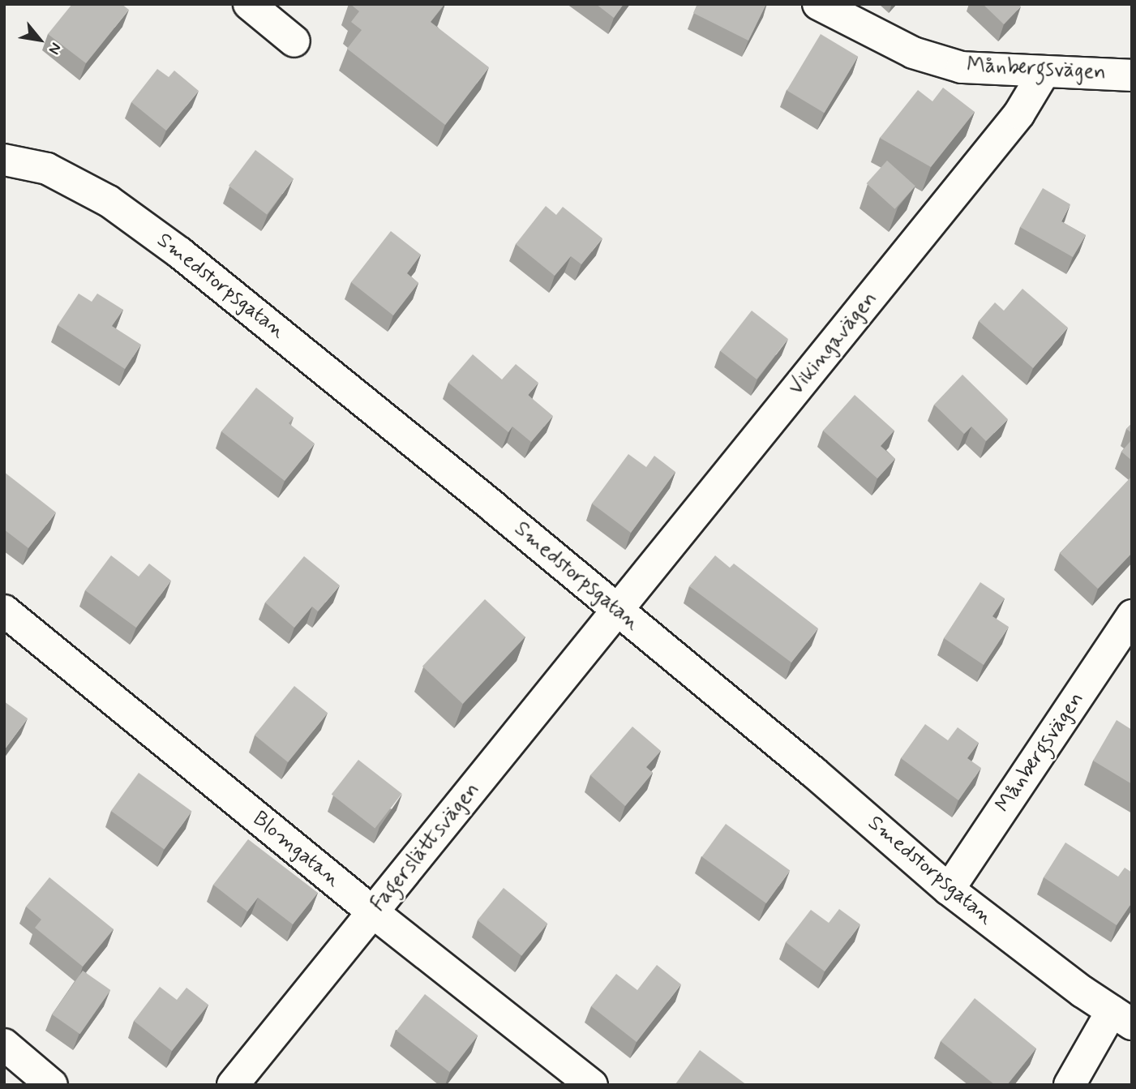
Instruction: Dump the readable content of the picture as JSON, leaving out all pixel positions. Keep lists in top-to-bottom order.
{
  "streets": {
    "street": [
      "Månbergsvägen",
      "Smedstorpsgatan",
      "Vikingavägen",
      "Fagerslättsvägen",
      "Blomgatan"
    ]
  },
  "crossings": [
    ["Månbergsvägen", "Smedstorpsgatan"],
    ["Månbergsvägen", "Vikingavägen"],
    ["Smedstorpsgatan", "Vikingavägen"],
    ["Smedstorpsgatan", "Fagerslättsvägen"],
    ["Vikingavägen", "Fagerslättsvägen"],
    ["Fagerslättsvägen", "Blomgatan"]
  ],
  "north": "bottom right"
}
